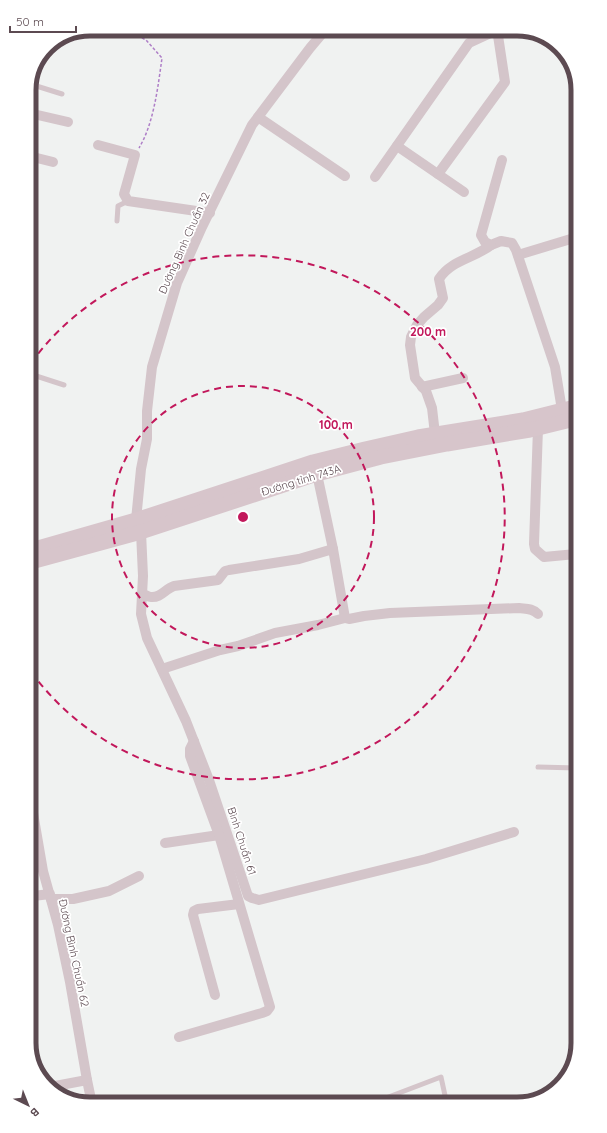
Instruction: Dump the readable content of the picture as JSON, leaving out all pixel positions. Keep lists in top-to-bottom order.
{
  "streets": {
    "main road": ["Đường tỉnh 743A"],
    "street": ["Đường Bình Chuẩn 32", "Bình Chuẩn 61", "Đường Bình Chuẩn 62"]
  },
  "crossings": [
    ["Đường Bình Chuẩn 32", "Đường tỉnh 743A"],
    ["Đường Bình Chuẩn 32", "Bình Chuẩn 61"],
    ["Đường tỉnh 743A", "Bình Chuẩn 61"]
  ],
  "scale_bar": "50 m",
  "north": "bottom right",
  "rings": ["200 m", "100 m"]
}
